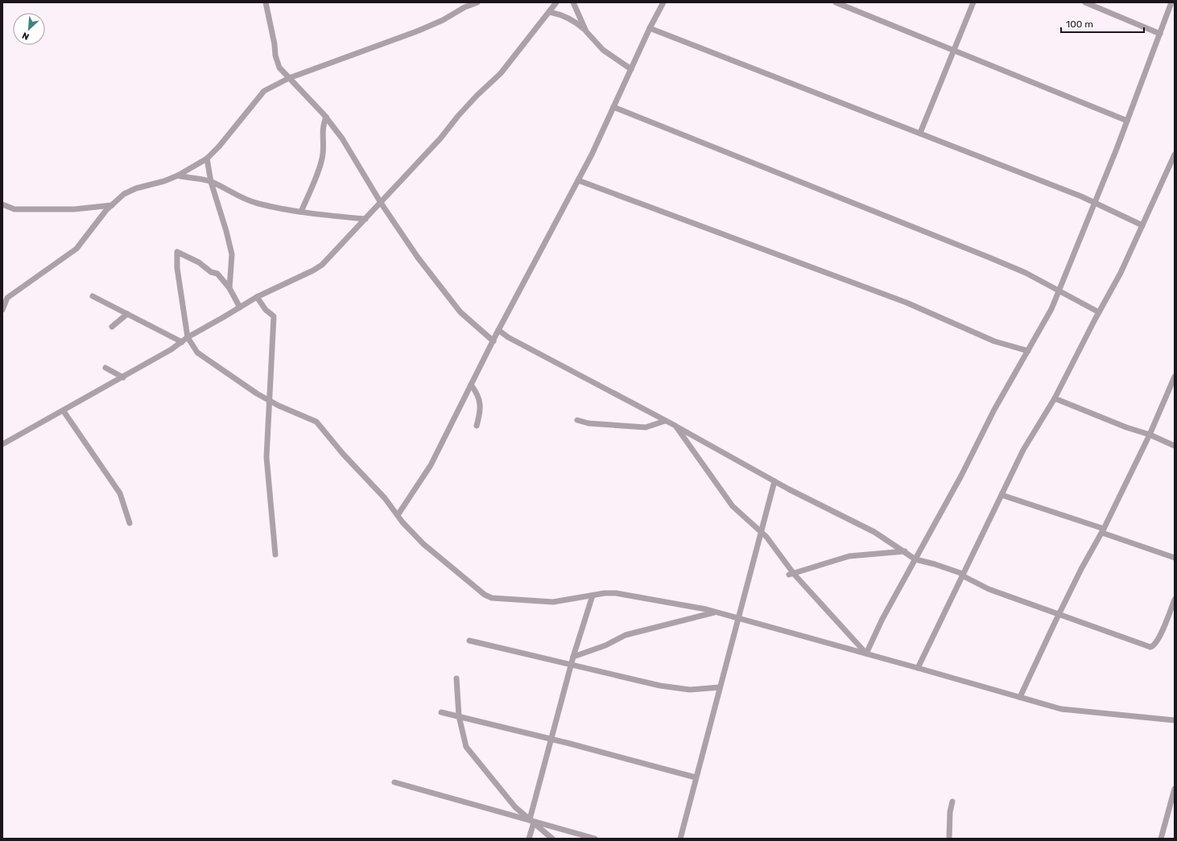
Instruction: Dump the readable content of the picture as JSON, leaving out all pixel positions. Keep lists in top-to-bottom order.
{
  "scale_bar": "100 m",
  "north": "bottom left"
}
